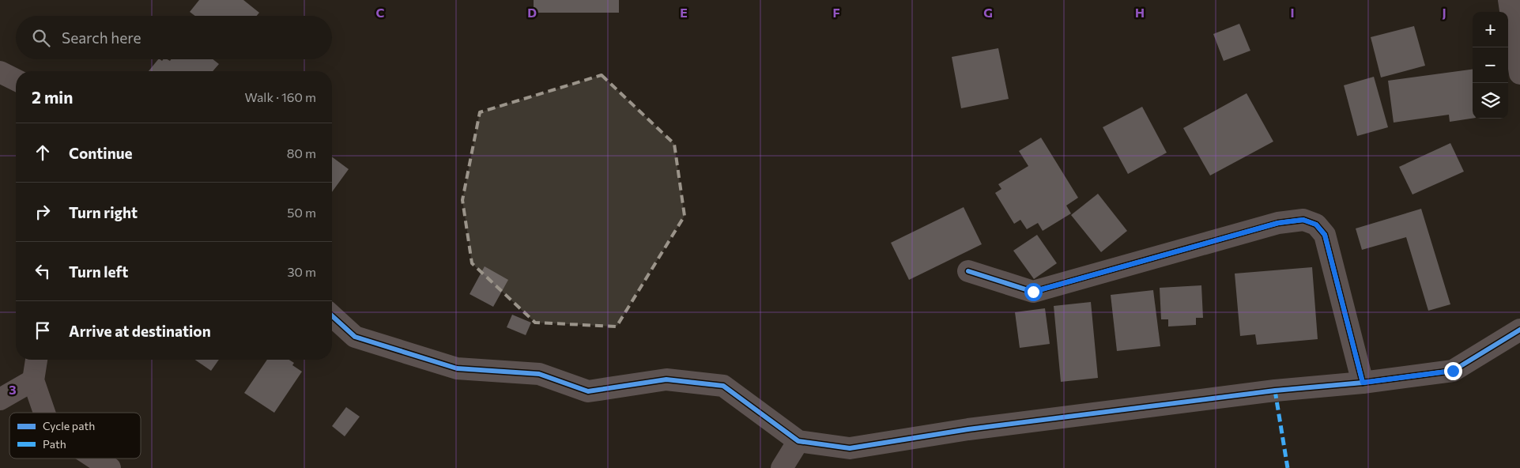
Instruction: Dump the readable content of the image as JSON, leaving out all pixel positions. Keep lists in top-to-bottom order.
{
  "legend": ["Cycle path", "Path"],
  "page": {
    "map_buttons": ["+", "−"],
    "search": "Search here",
    "heading": ["2 min", "Walk · 160 m"],
    "list": [
      ["Continue", "80 m"],
      ["Turn right", "50 m"],
      ["Turn left", "30 m"],
      "Arrive at destination"
    ]
  },
  "grid": {
    "columns": [
      "C",
      "D",
      "E",
      "F",
      "G",
      "H",
      "I",
      "J"
    ],
    "rows": ["3"]
  }
}
